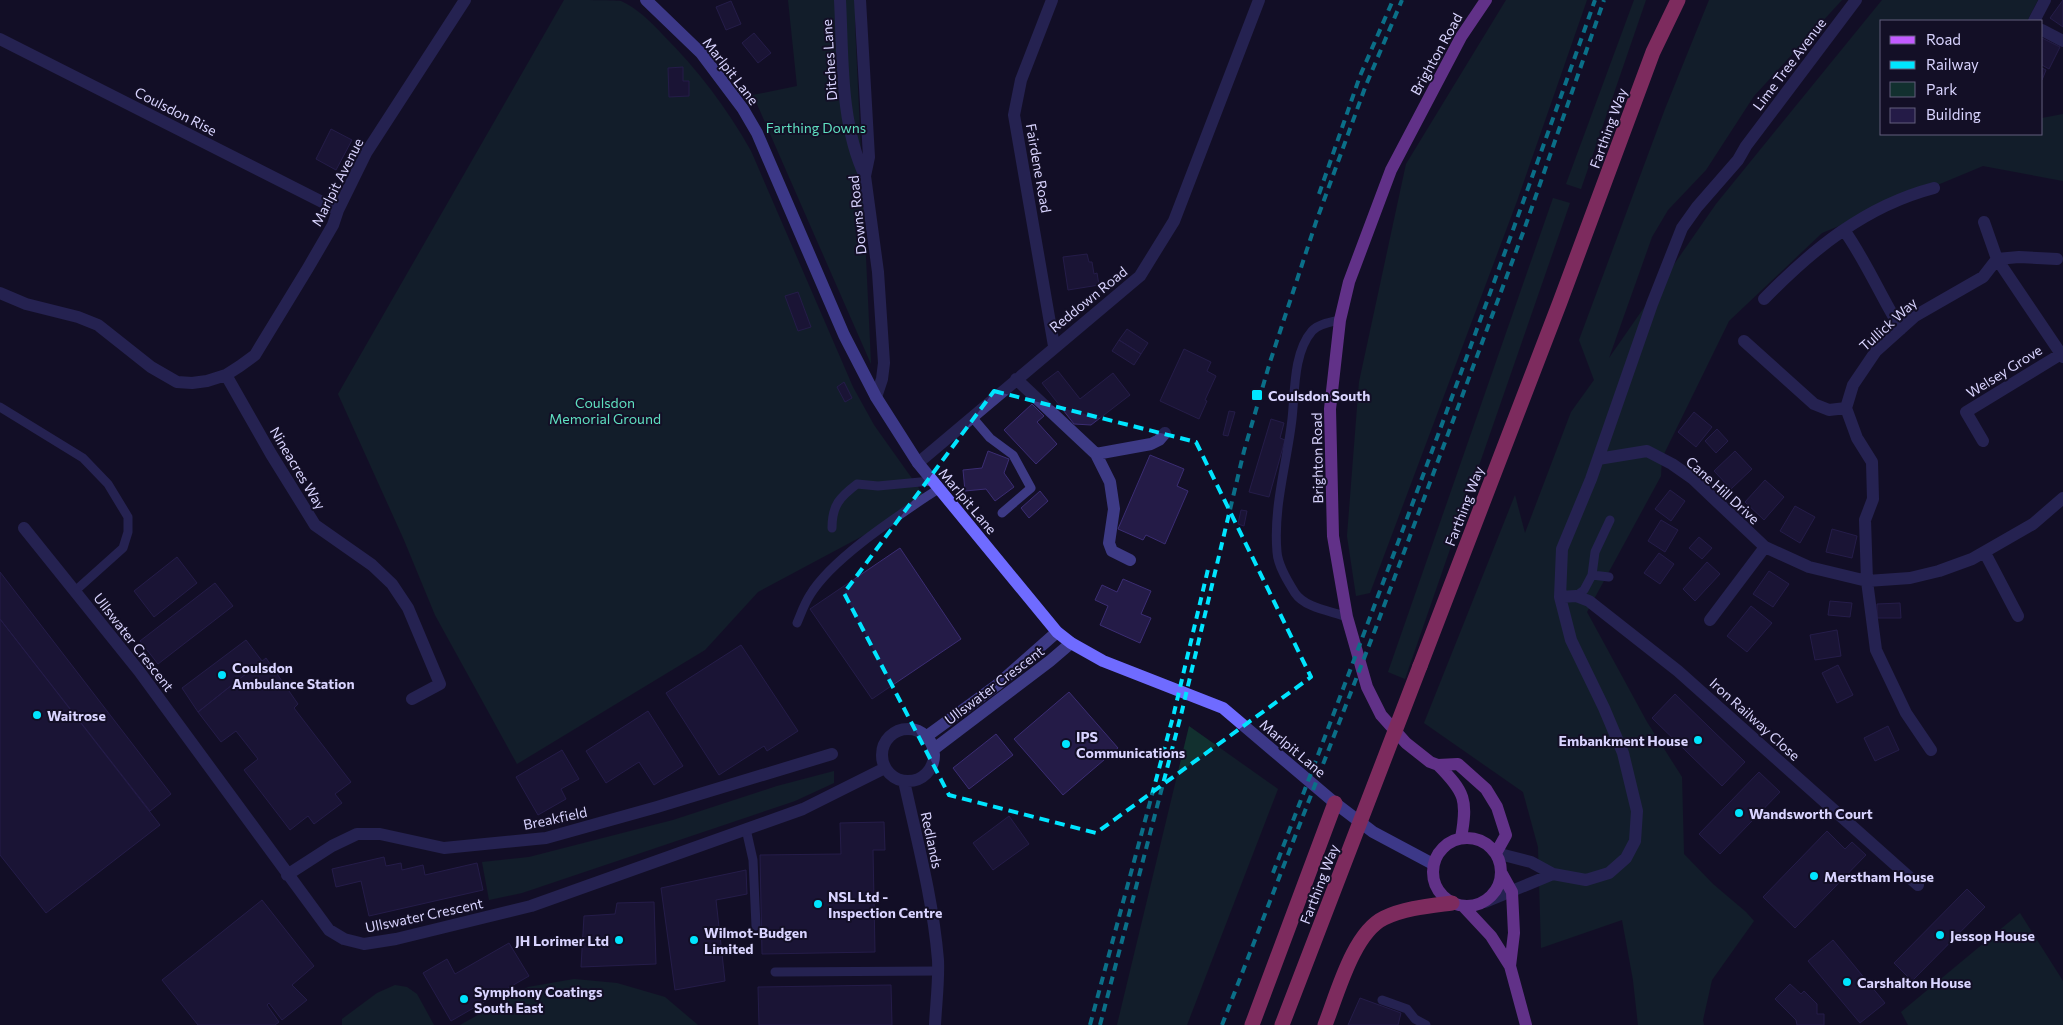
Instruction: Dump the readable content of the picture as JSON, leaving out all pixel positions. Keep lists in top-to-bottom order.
{
  "streets": {
    "highway": ["Farthing Way"],
    "main road": ["Brighton Road", "Marlpit Lane"],
    "street": [
      "Ditches Lane",
      "Lime Tree Avenue",
      "Coulsdon Rise",
      "Fairdene Road",
      "Marlpit Avenue",
      "Downs Road",
      "Reddown Road",
      "Tullick Way",
      "Welsey Grove",
      "Nineacres Way",
      "Cane Hill Drive",
      "Ullswater Crescent",
      "Iron Railway Close",
      "Breakfield",
      "Redlands"
    ]
  },
  "crossings": [
    ["Brighton Road", "Marlpit Lane"],
    ["Ditches Lane", "Downs Road"],
    ["Lime Tree Avenue", "Cane Hill Drive"],
    ["Marlpit Lane", "Downs Road"],
    ["Marlpit Lane", "Reddown Road"],
    ["Marlpit Lane", "Ullswater Crescent"],
    ["Coulsdon Rise", "Marlpit Avenue"],
    ["Fairdene Road", "Reddown Road"],
    ["Marlpit Avenue", "Nineacres Way"],
    ["Ullswater Crescent", "Breakfield"],
    ["Ullswater Crescent", "Redlands"]
  ],
  "parks": ["Farthing Downs", "Coulsdon Memorial Ground"],
  "places": {
    "transit": ["Coulsdon South"],
    "other": [
      "Coulsdon Ambulance Station",
      "Waitrose",
      "Embankment House",
      "IPS Communications",
      "Wandsworth Court",
      "Merstham House",
      "NSL Ltd - Inspection Centre",
      "Jessop House",
      "JH Lorimer Ltd",
      "Wilmot-Budgen Limited",
      "Carshalton House",
      "Symphony Coatings South East"
    ]
  },
  "legend": [
    "Road",
    "Railway",
    "Park",
    "Building"
  ]
}
